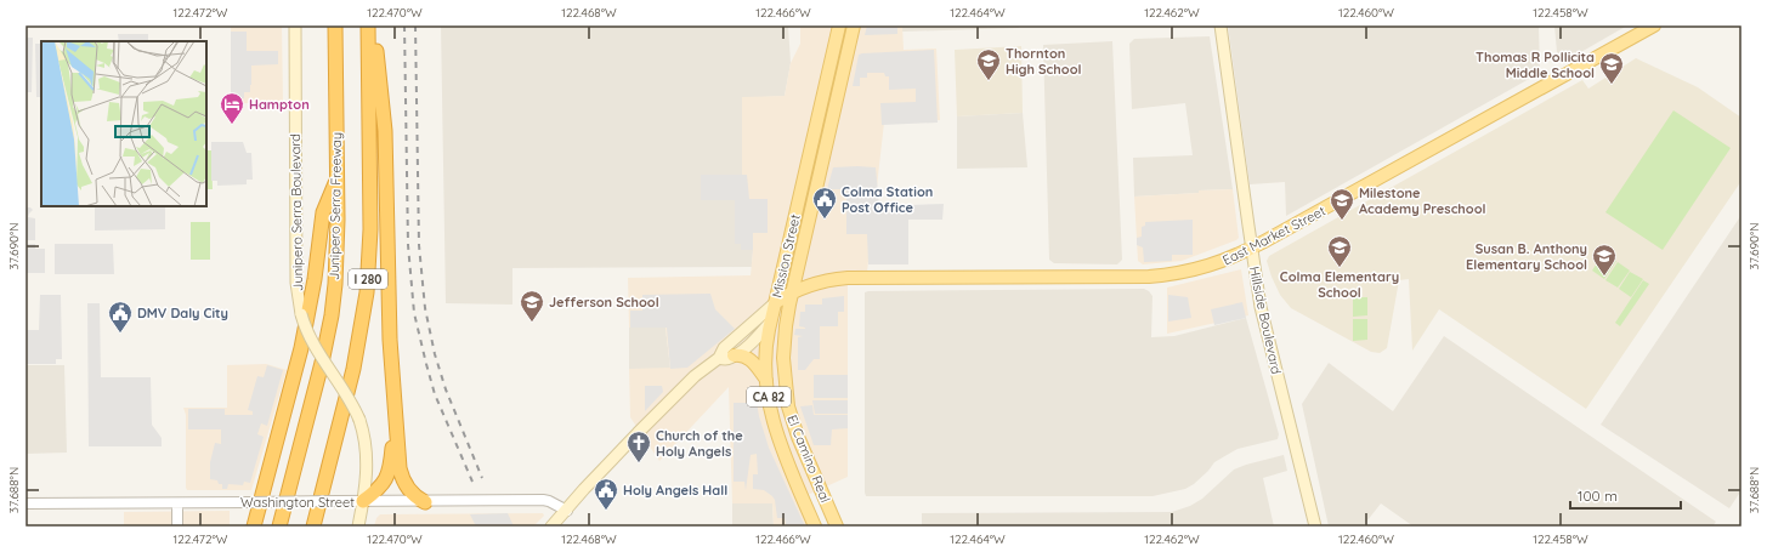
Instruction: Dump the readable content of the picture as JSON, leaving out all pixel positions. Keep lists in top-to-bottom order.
{
  "streets": {
    "highway": ["Junipero Serra Freeway", "I 280"],
    "main road": [
      "Junipero Serra Boulevard",
      "East Market Street",
      "Mission Street",
      "Hillside Boulevard",
      "CA 82",
      "El Camino Real"
    ],
    "street": ["Washington Street"]
  },
  "crossings": [
    ["Junipero Serra Boulevard", "Washington Street"],
    ["East Market Street", "Mission Street"],
    ["East Market Street", "Hillside Boulevard"],
    ["East Market Street", "El Camino Real"],
    ["Mission Street", "El Camino Real"]
  ],
  "places": {
    "school or university": [
      "Thornton High School",
      "Thomas R Pollicita Middle School",
      "Milestone Academy Preschool",
      "Colma Elementary School",
      "Susan B. Anthony Elementary School",
      "Jefferson School"
    ],
    "hotel": ["Hampton"],
    "public building": ["Colma Station Post Office", "DMV Daly City", "Holy Angels Hall"],
    "church": ["Church of the Holy Angels"]
  },
  "scale_bar": "100 m",
  "coordinates": [
    "122.472°W",
    "122.470°W",
    "122.468°W",
    "122.466°W",
    "122.464°W",
    "122.462°W",
    "122.460°W",
    "122.458°W",
    "37.690°N",
    "37.688°N"
  ]
}
